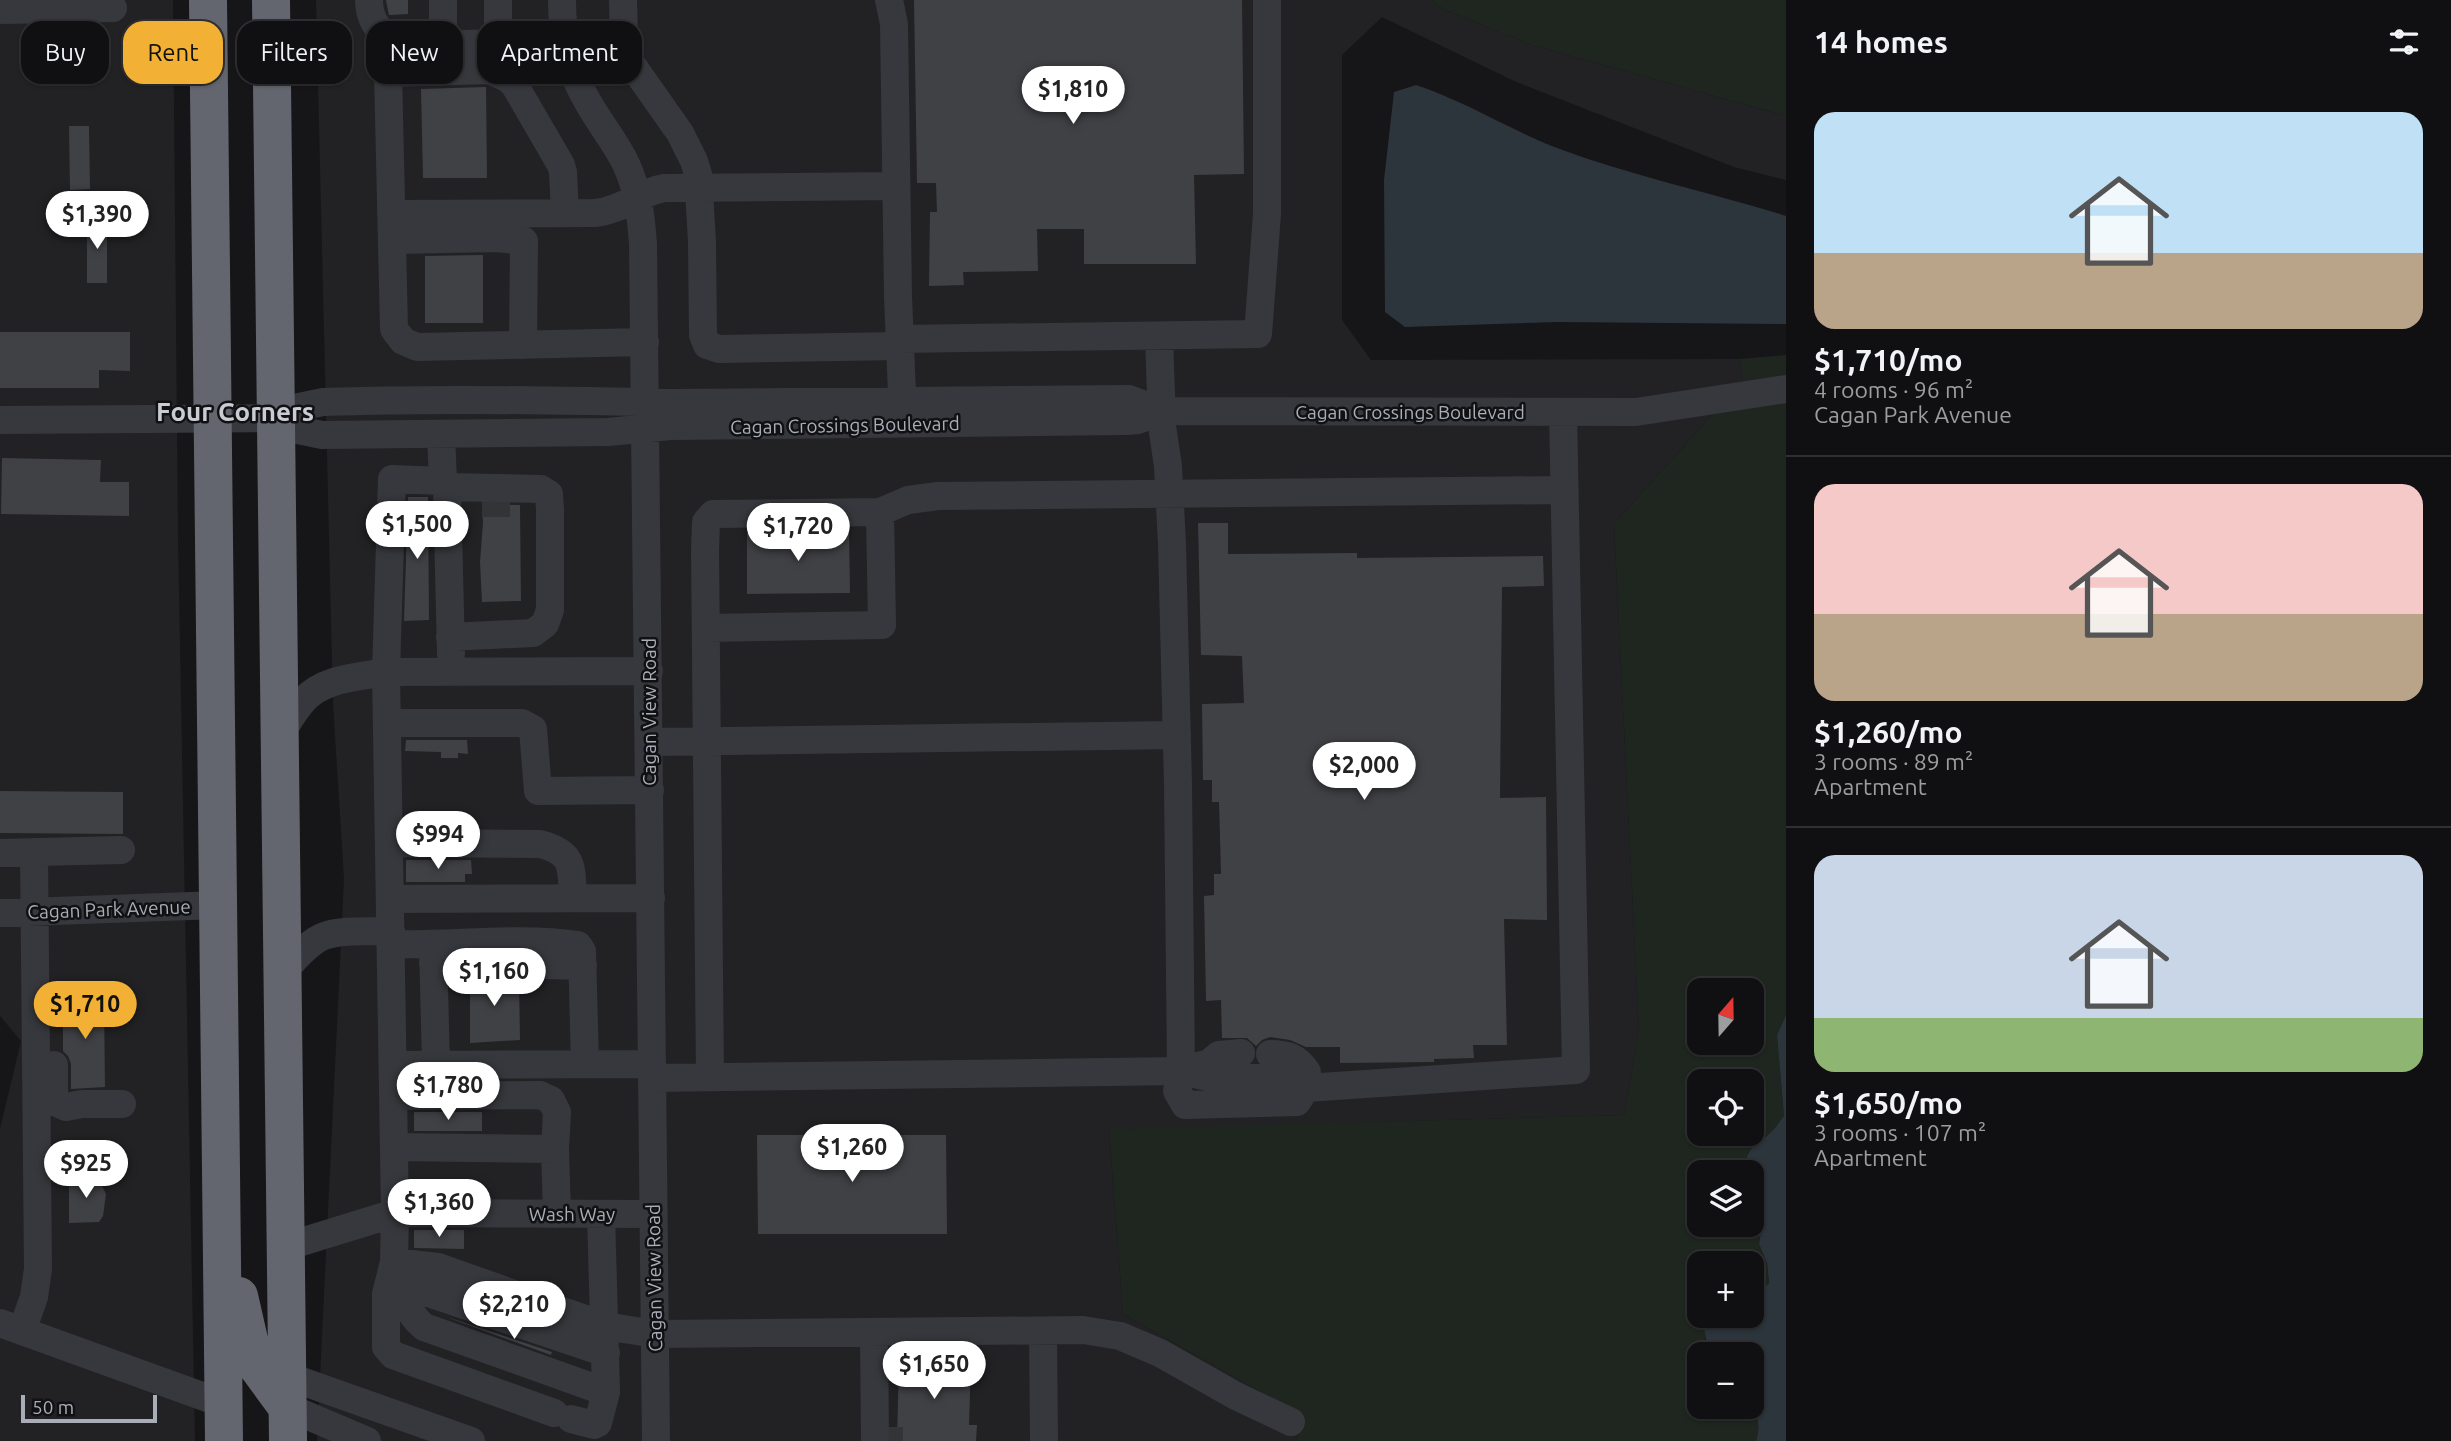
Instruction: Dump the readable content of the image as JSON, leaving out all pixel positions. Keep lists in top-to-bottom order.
{
  "streets": {
    "street": [
      "Cagan Crossings Boulevard",
      "Cagan View Road",
      "Cagan Park Avenue",
      "Wash Way"
    ]
  },
  "crossings": [
    ["Cagan Crossings Boulevard", "Cagan View Road"],
    ["Cagan View Road", "Wash Way"]
  ],
  "districts": ["Four Corners"],
  "scale_bar": "50 m",
  "north": "top",
  "page": {
    "heading": "14 homes",
    "chip": [
      "Buy",
      "Rent",
      "Filters",
      "New",
      "Apartment"
    ],
    "price": [
      "$1,810",
      "$1,390",
      "$1,500",
      "$1,720",
      "$2,000",
      "$994",
      "$1,160",
      "$1,710",
      "$1,780",
      "$1,260",
      "$925",
      "$1,360",
      "$2,210",
      "$1,650"
    ],
    "list": [
      {
        "name": "$1,710/mo",
        "note": "4 rooms · 96 m² · Cagan Park Avenue"
      },
      {
        "name": "$1,260/mo",
        "note": "3 rooms · 89 m² · Apartment"
      },
      {
        "name": "$1,650/mo",
        "note": "3 rooms · 107 m² · Apartment"
      }
    ],
    "map_buttons": ["+", "−"],
    "scale": "50 m"
  }
}
